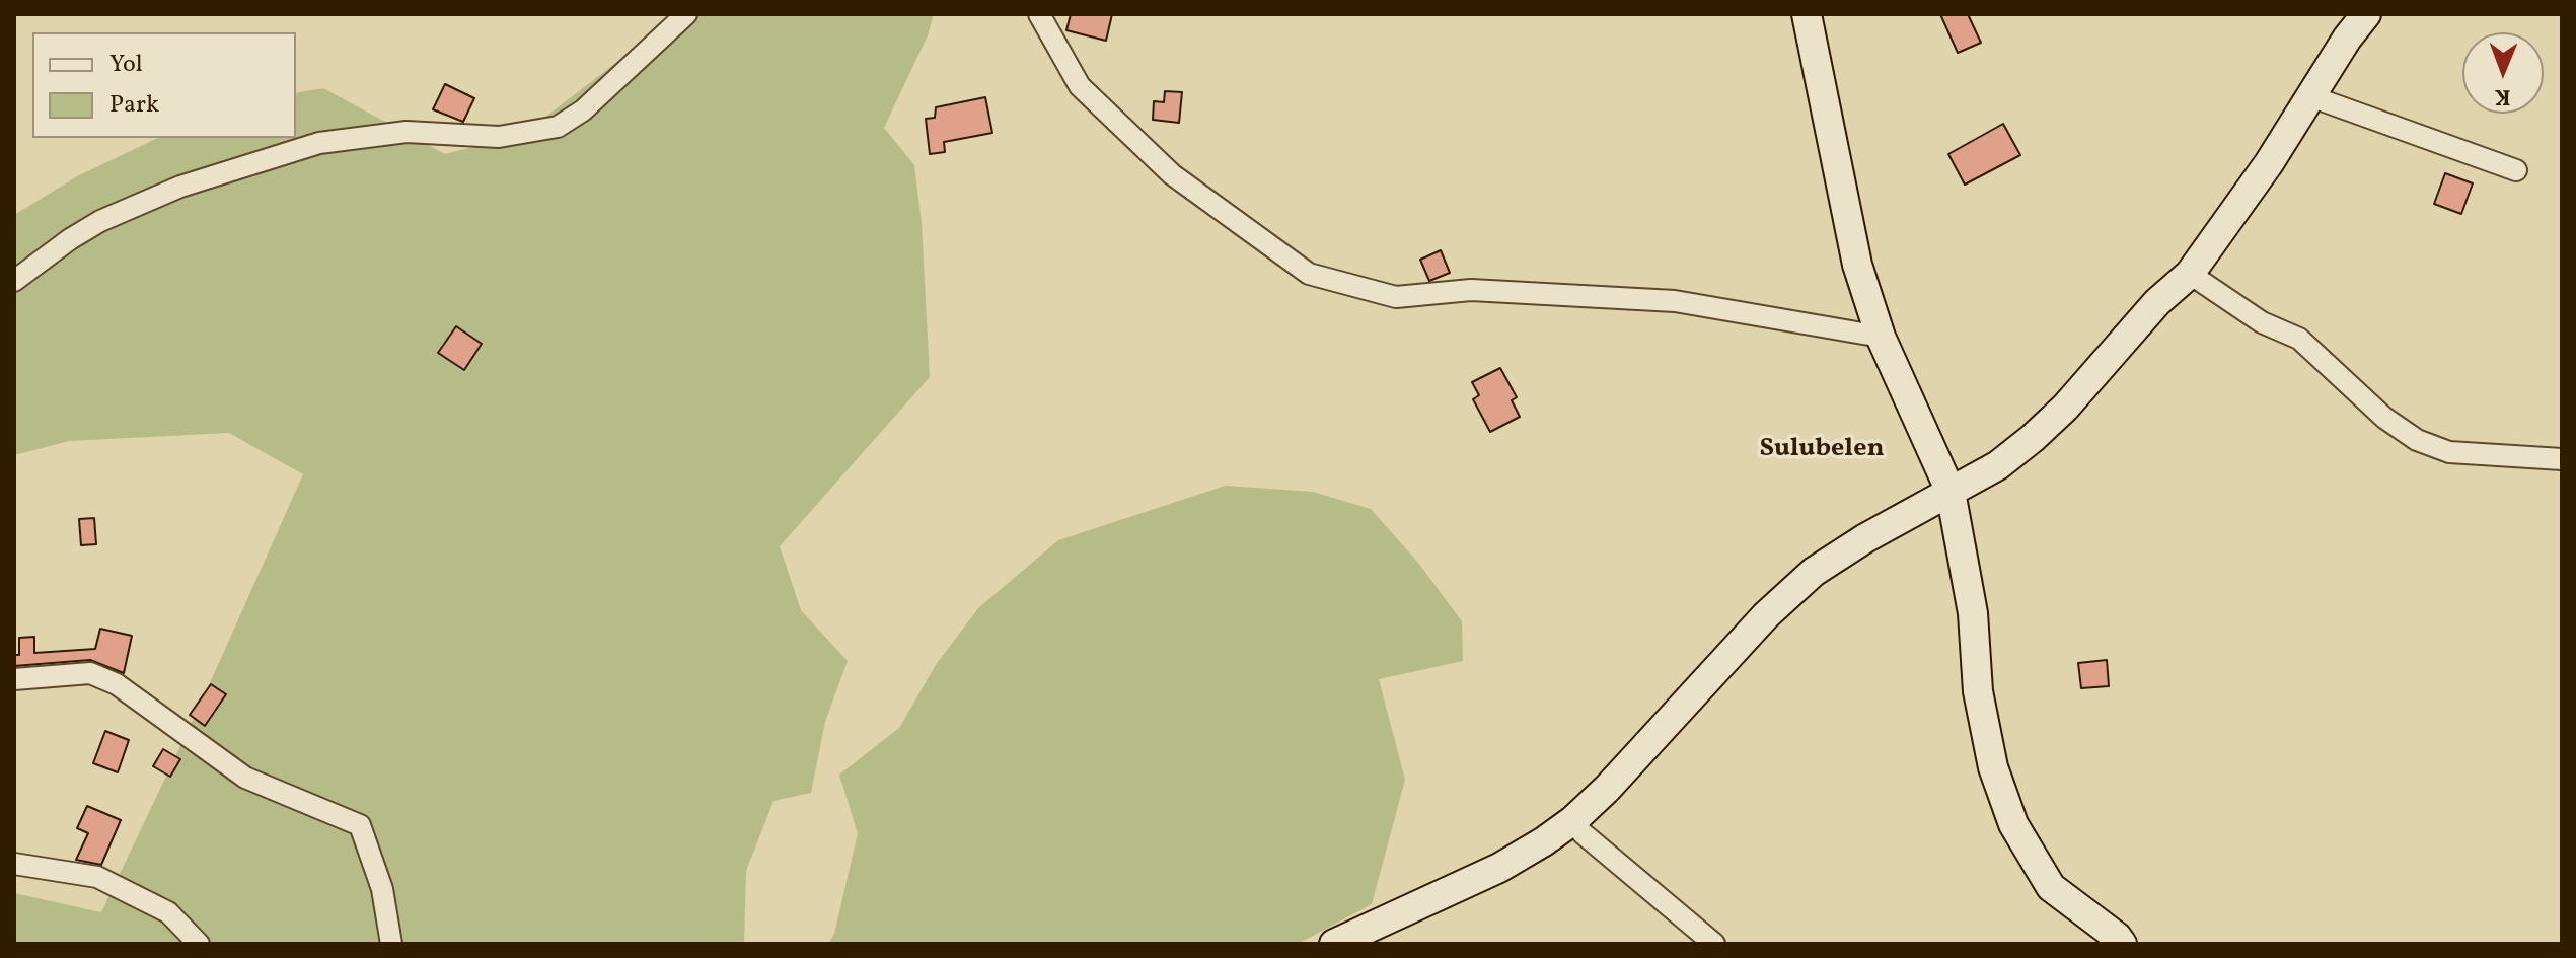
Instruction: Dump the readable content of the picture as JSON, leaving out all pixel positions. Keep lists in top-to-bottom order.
{
  "districts": ["Sulubelen"],
  "legend": ["Yol", "Park"],
  "north": "bottom"
}
